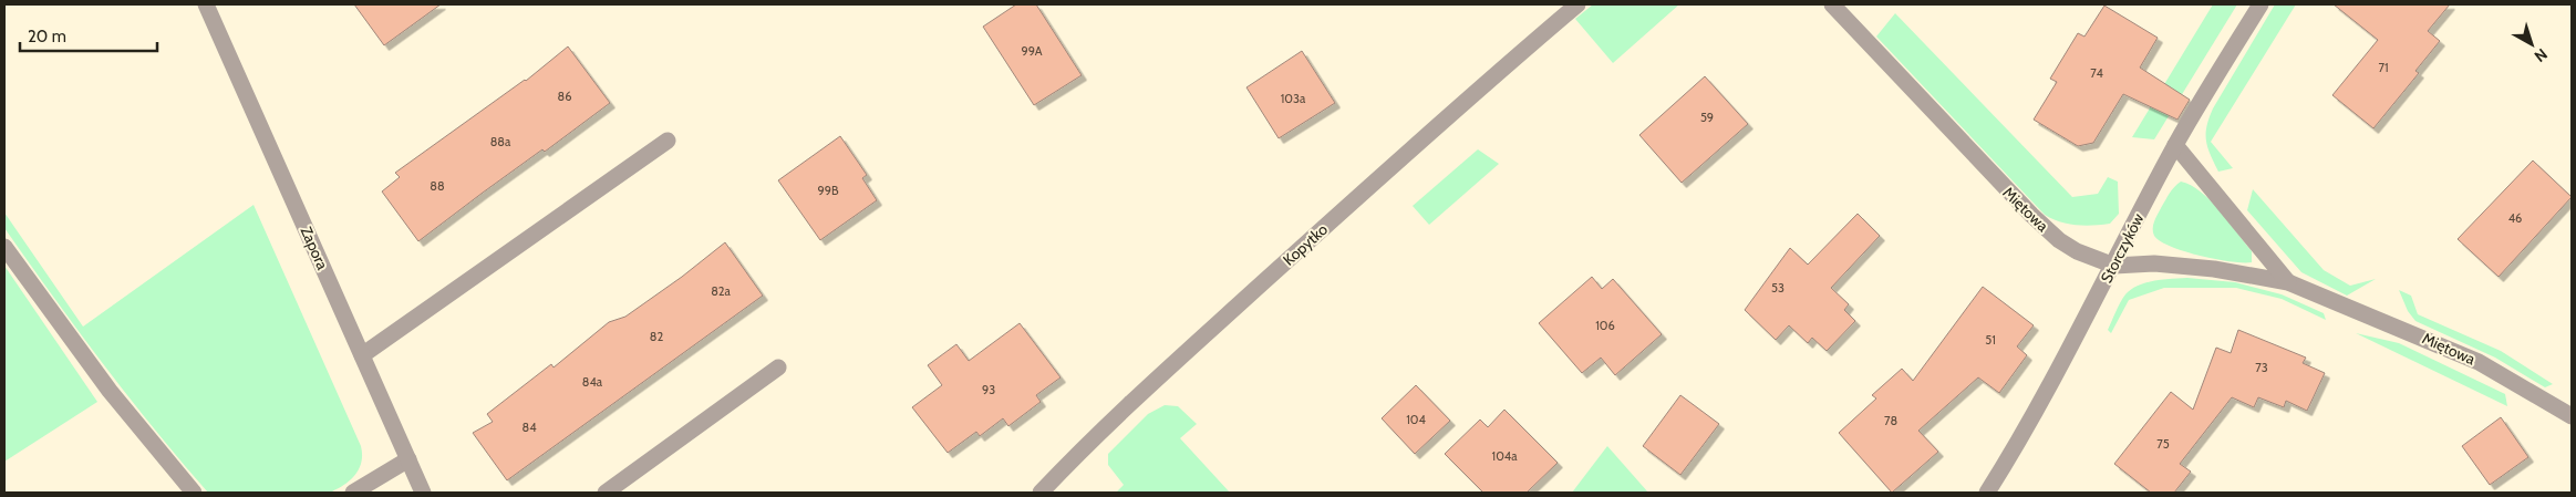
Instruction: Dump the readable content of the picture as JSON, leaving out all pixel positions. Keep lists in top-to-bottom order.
{
  "streets": {
    "street": [
      "Miętowa",
      "Kopytko",
      "Zapora",
      "Storczyków"
    ]
  },
  "crossings": [
    ["Miętowa", "Storczyków"]
  ],
  "house_numbers": [
    "99A",
    "71",
    "74",
    "86",
    "103a",
    "59",
    "88a",
    "88",
    "99B",
    "46",
    "53",
    "82a",
    "106",
    "82",
    "51",
    "73",
    "84a",
    "93",
    "104",
    "78",
    "84",
    "75",
    "104a"
  ],
  "scale_bar": "20 m",
  "north": "bottom right"
}
